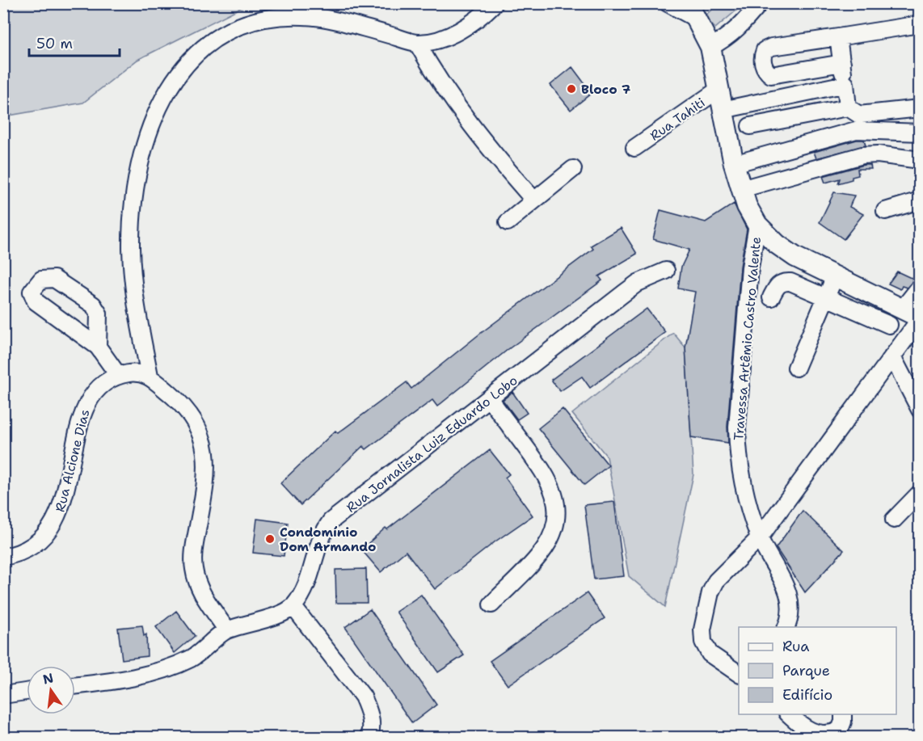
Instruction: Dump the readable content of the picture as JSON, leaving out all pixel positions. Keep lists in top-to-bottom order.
{
  "streets": {
    "street": [
      "Rua Tahiti",
      "Travessa Artêmio Castro Valente",
      "Rua Jornalista Luiz Eduardo Lobo",
      "Rua Alcione Dias"
    ]
  },
  "places": ["Bloco 7", "Condomínio Dom Armando"],
  "legend": ["Rua", "Parque", "Edifício"],
  "scale_bar": "50 m",
  "north": "top"
}
